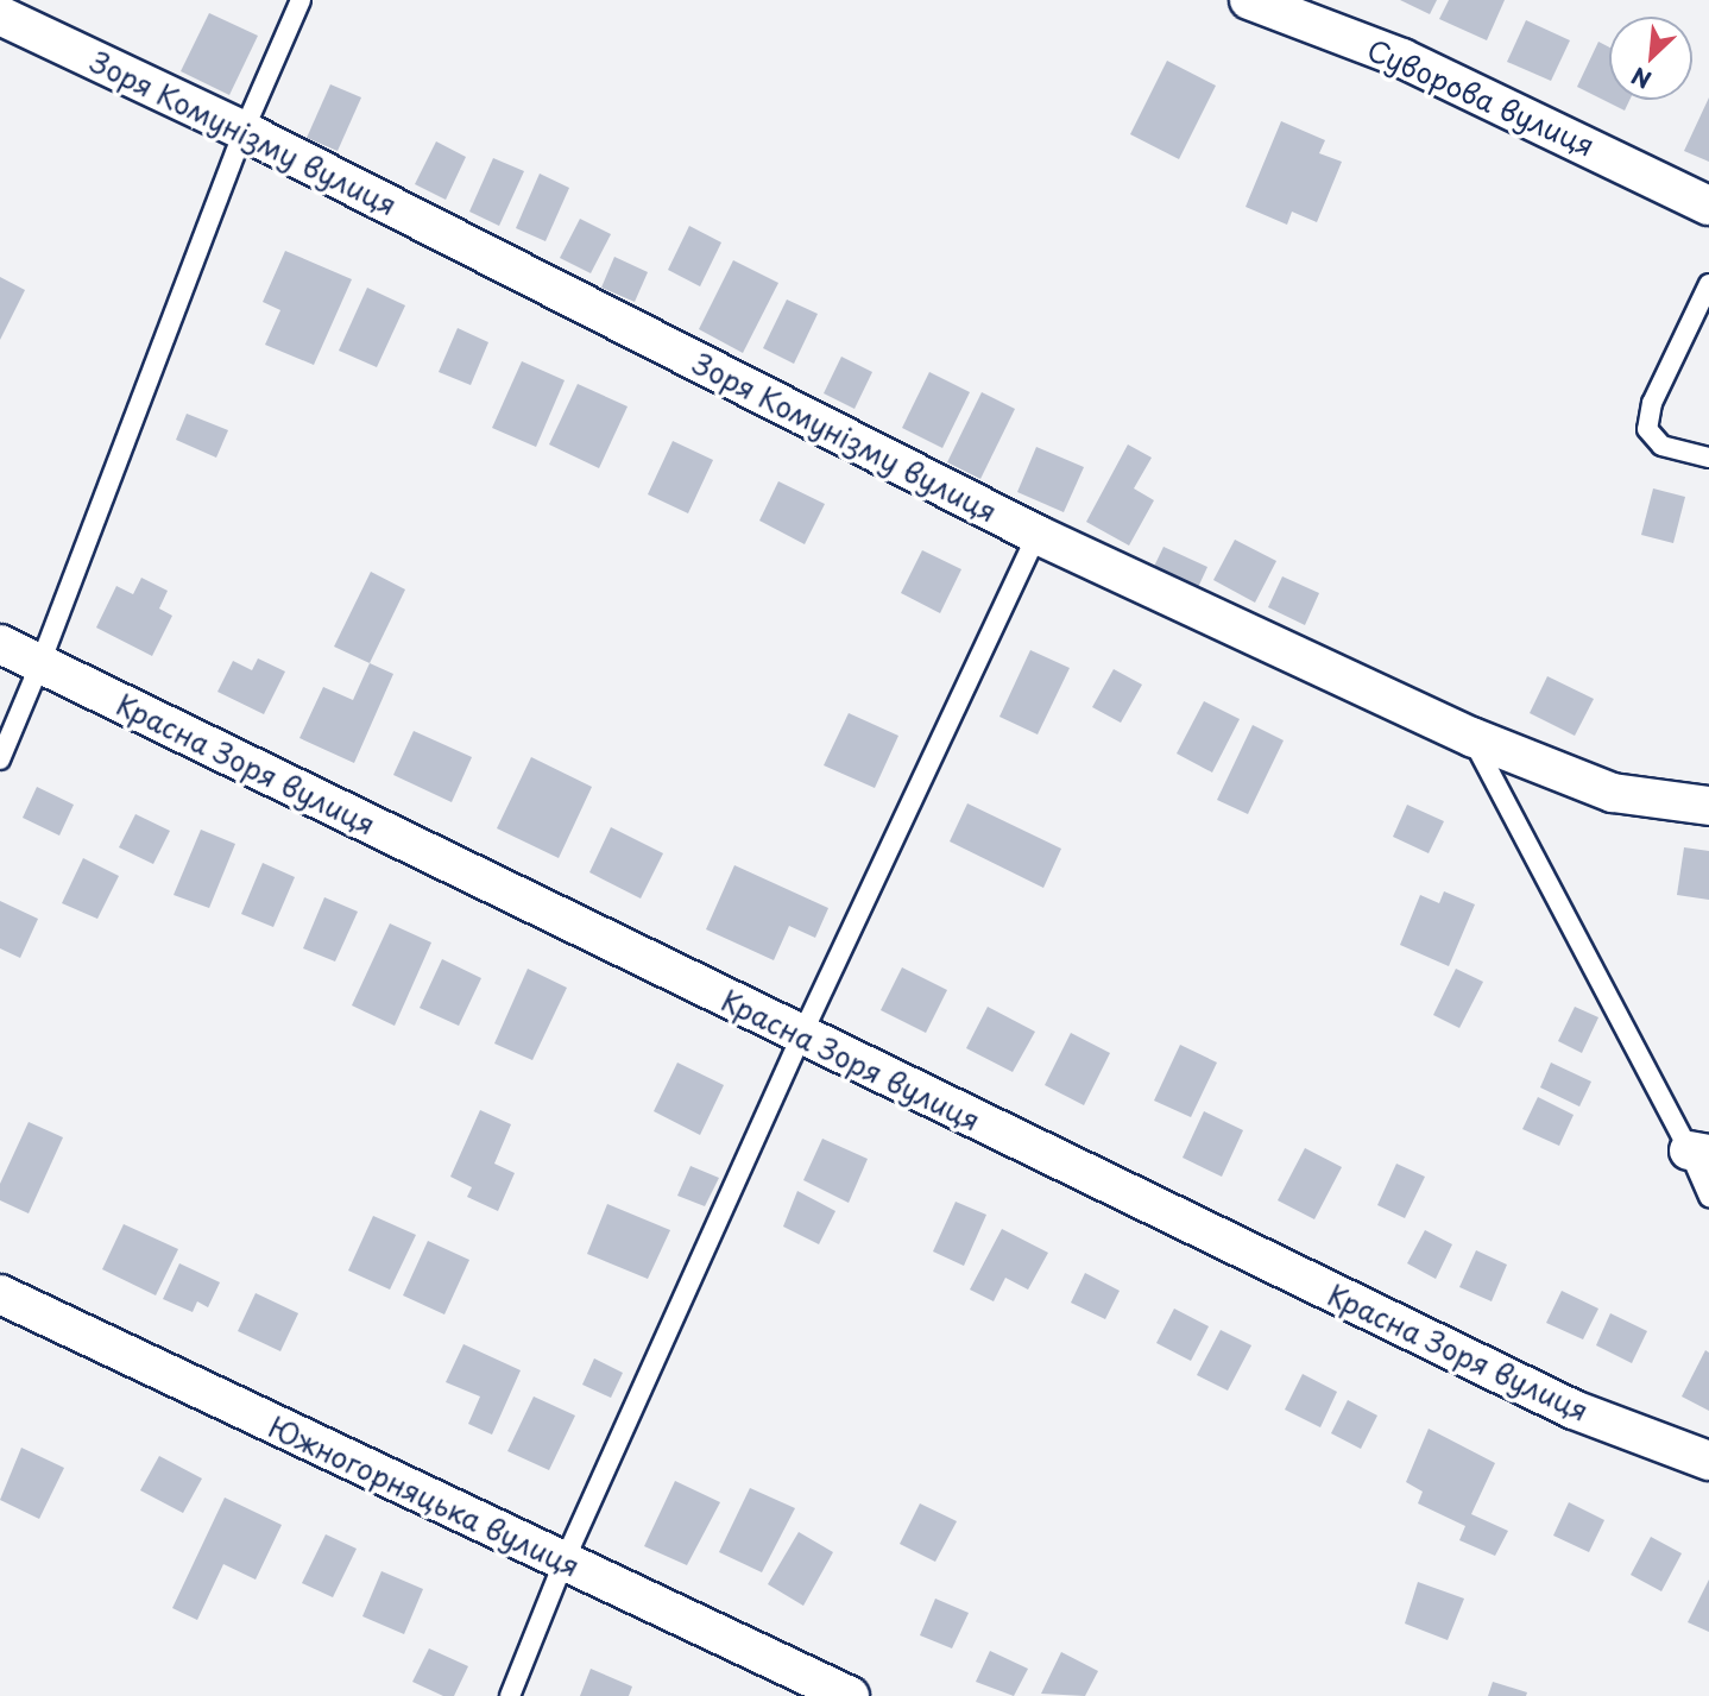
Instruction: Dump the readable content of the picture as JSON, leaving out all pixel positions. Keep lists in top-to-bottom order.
{
  "streets": {
    "street": [
      "Суворова вулиця",
      "Зоря Комунізму вулиця",
      "Красна Зоря вулиця",
      "Южногорняцька вулиця"
    ]
  },
  "north": "bottom left"
}
